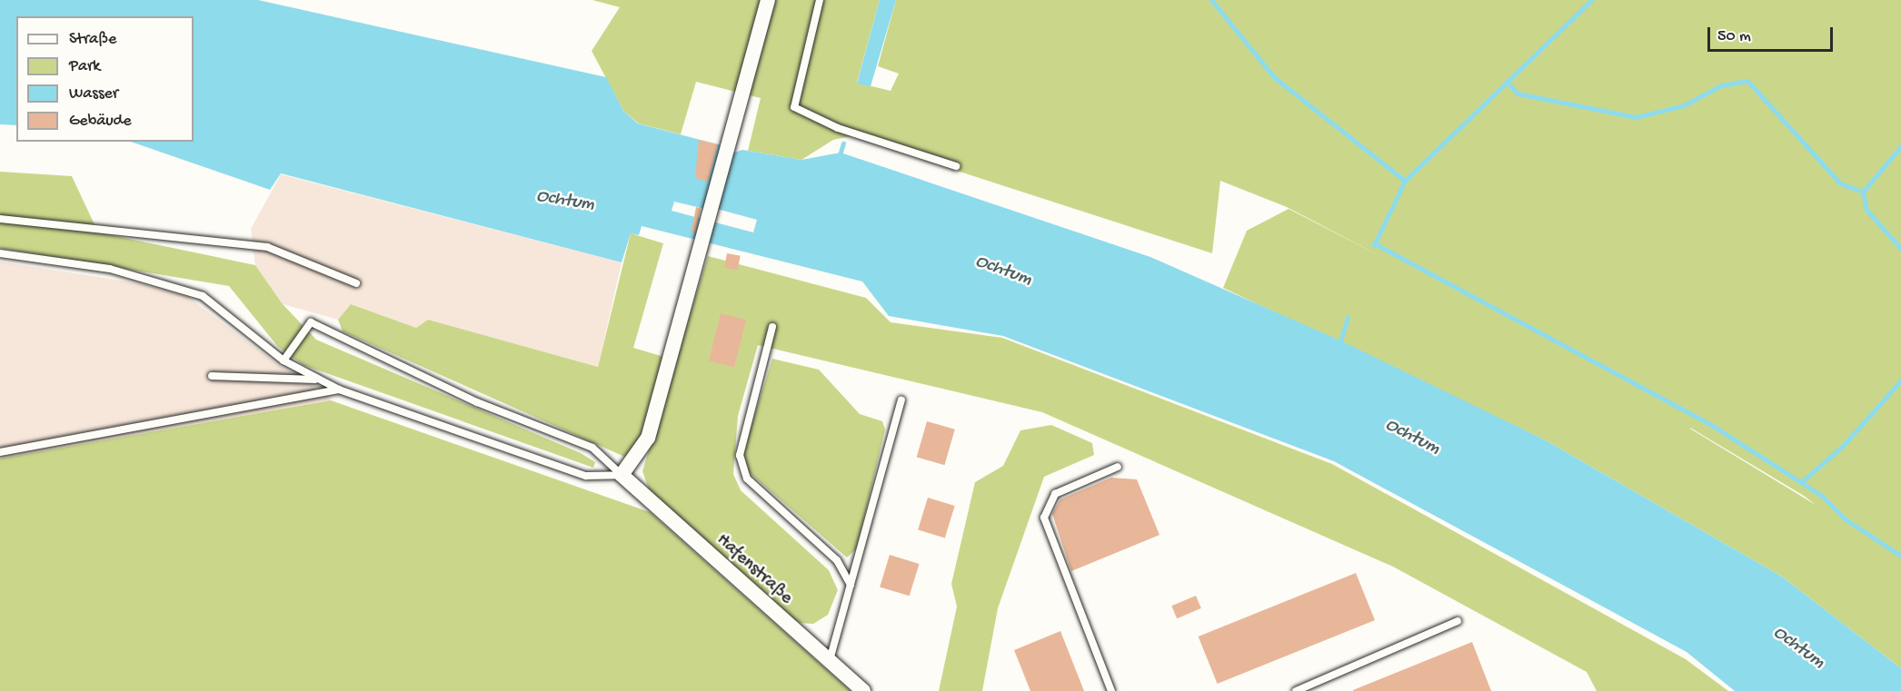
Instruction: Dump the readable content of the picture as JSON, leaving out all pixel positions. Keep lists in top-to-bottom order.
{
  "streets": {
    "street": ["Hafenstraße"]
  },
  "water": ["Ochtum"],
  "legend": [
    "Straße",
    "Park",
    "Wasser",
    "Gebäude"
  ],
  "scale_bar": "50 m"
}
